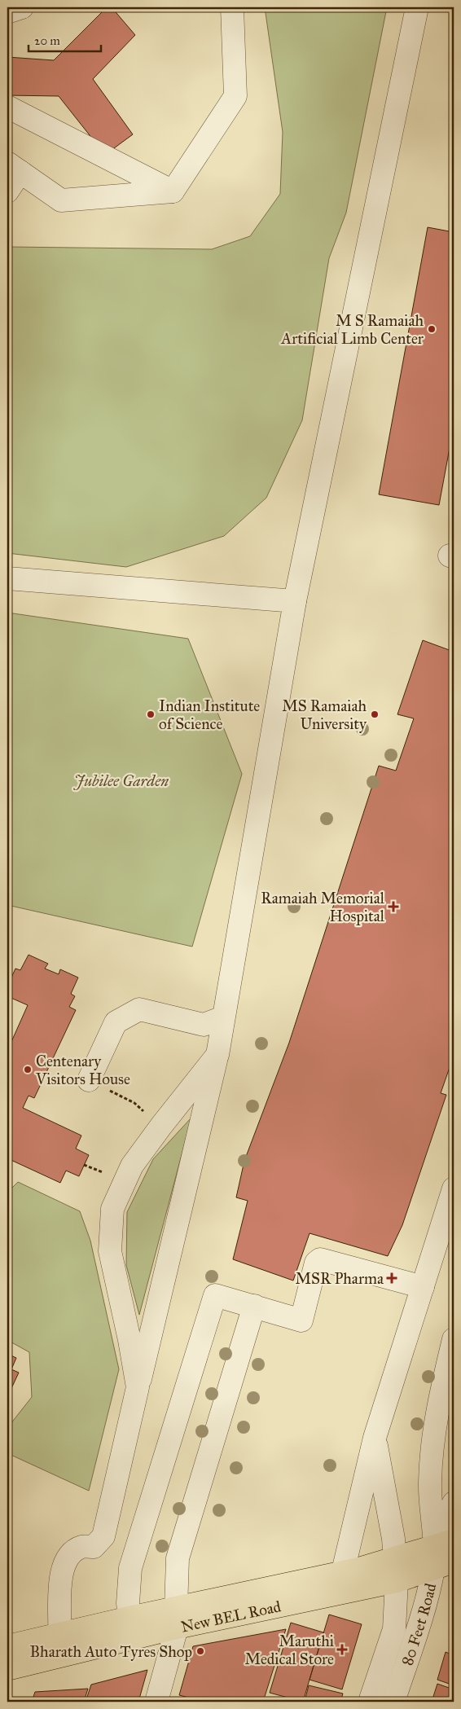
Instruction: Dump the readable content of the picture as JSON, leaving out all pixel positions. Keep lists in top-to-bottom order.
{
  "streets": {
    "main road": ["New BEL Road"],
    "street": ["80 Feet Road"]
  },
  "crossings": [
    ["New BEL Road", "80 Feet Road"]
  ],
  "parks": ["Jubilee Garden"],
  "places": {
    "other": [
      "M S Ramaiah Artificial Limb Center",
      "Indian Institute of Science",
      "MS Ramaiah University",
      "Centenary Visitors House",
      "Bharath Auto Tyres Shop"
    ],
    "health": ["Ramaiah Memorial Hospital", "MSR Pharma", "Maruthi Medical Store"]
  },
  "scale_bar": "20 m"
}
